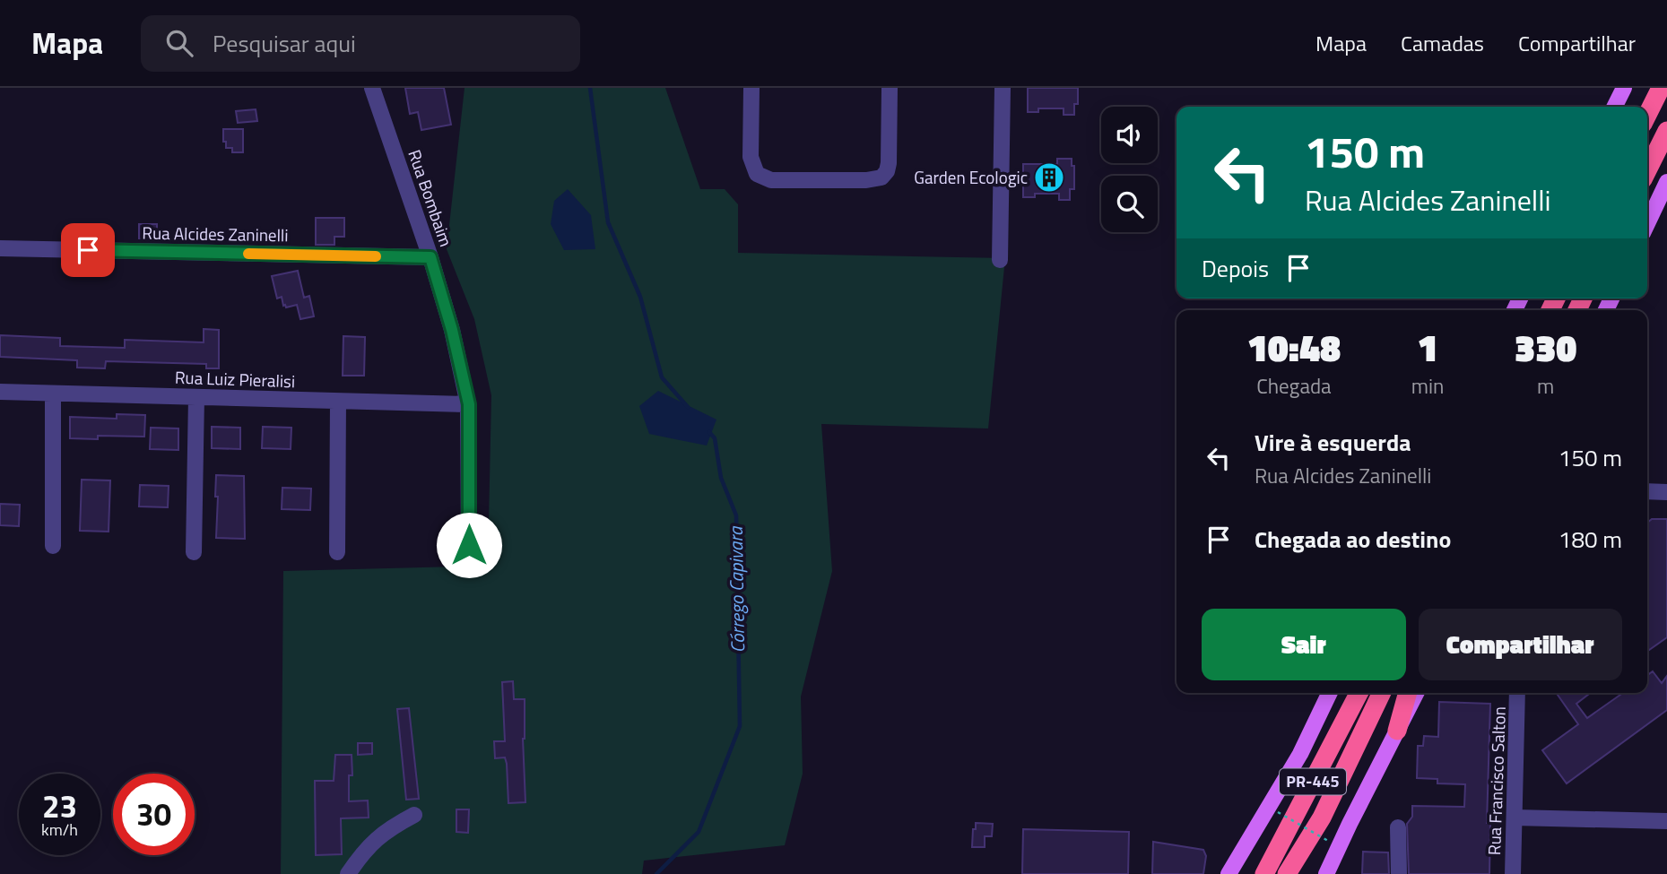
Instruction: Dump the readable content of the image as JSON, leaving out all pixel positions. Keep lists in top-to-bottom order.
{
  "streets": {
    "highway": ["PR-445"],
    "street": [
      "Rua Bombaim",
      "Rua Alcides Zaninelli",
      "Rua Luiz Pieralisi",
      "Rua Francisco Salton"
    ]
  },
  "crossings": [
    ["Rua Bombaim", "Rua Alcides Zaninelli"],
    ["Rua Bombaim", "Rua Luiz Pieralisi"]
  ],
  "water": ["Córrego Capivara"],
  "places": {
    "building": ["Garden Ecologic"]
  },
  "page": {
    "header": "Mapa",
    "search": "Pesquisar aqui",
    "nav": ["Mapa", "Camadas", "Compartilhar"],
    "turn": ["150 m", "Rua Alcides Zaninelli"],
    "then": "Depois",
    "eta": [
      "10:48",
      "Chegada",
      "1",
      "min",
      "330",
      "m"
    ],
    "list": [
      {
        "name": "Vire à esquerda",
        "note": "Rua Alcides Zaninelli",
        "value": "150 m"
      },
      {
        "name": "Chegada ao destino",
        "value": "180 m"
      }
    ],
    "buttons": ["Sair", "Compartilhar"],
    "speed": "23 km/h",
    "limit": "30"
  }
}
